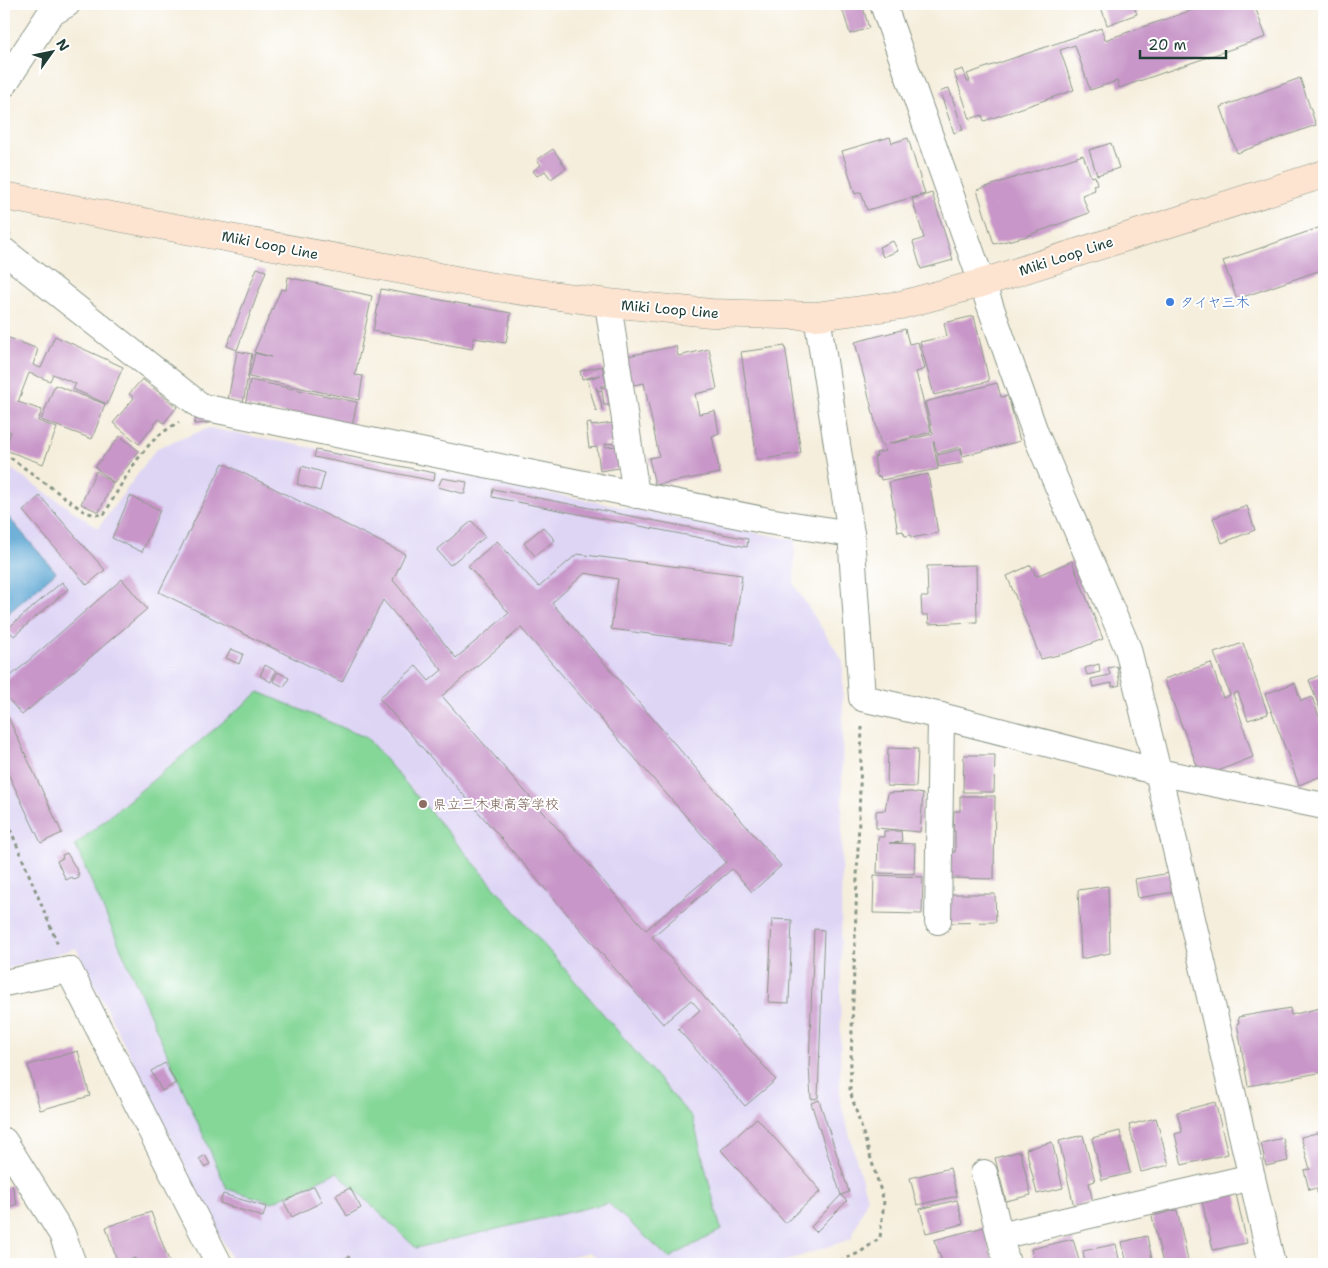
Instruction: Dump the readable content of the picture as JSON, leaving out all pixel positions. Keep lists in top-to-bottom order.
{
  "streets": {
    "main road": ["Miki Loop Line"]
  },
  "places": ["タイヤ三木", "県立三木東高等学校"],
  "scale_bar": "20 m",
  "north": "top right"
}
